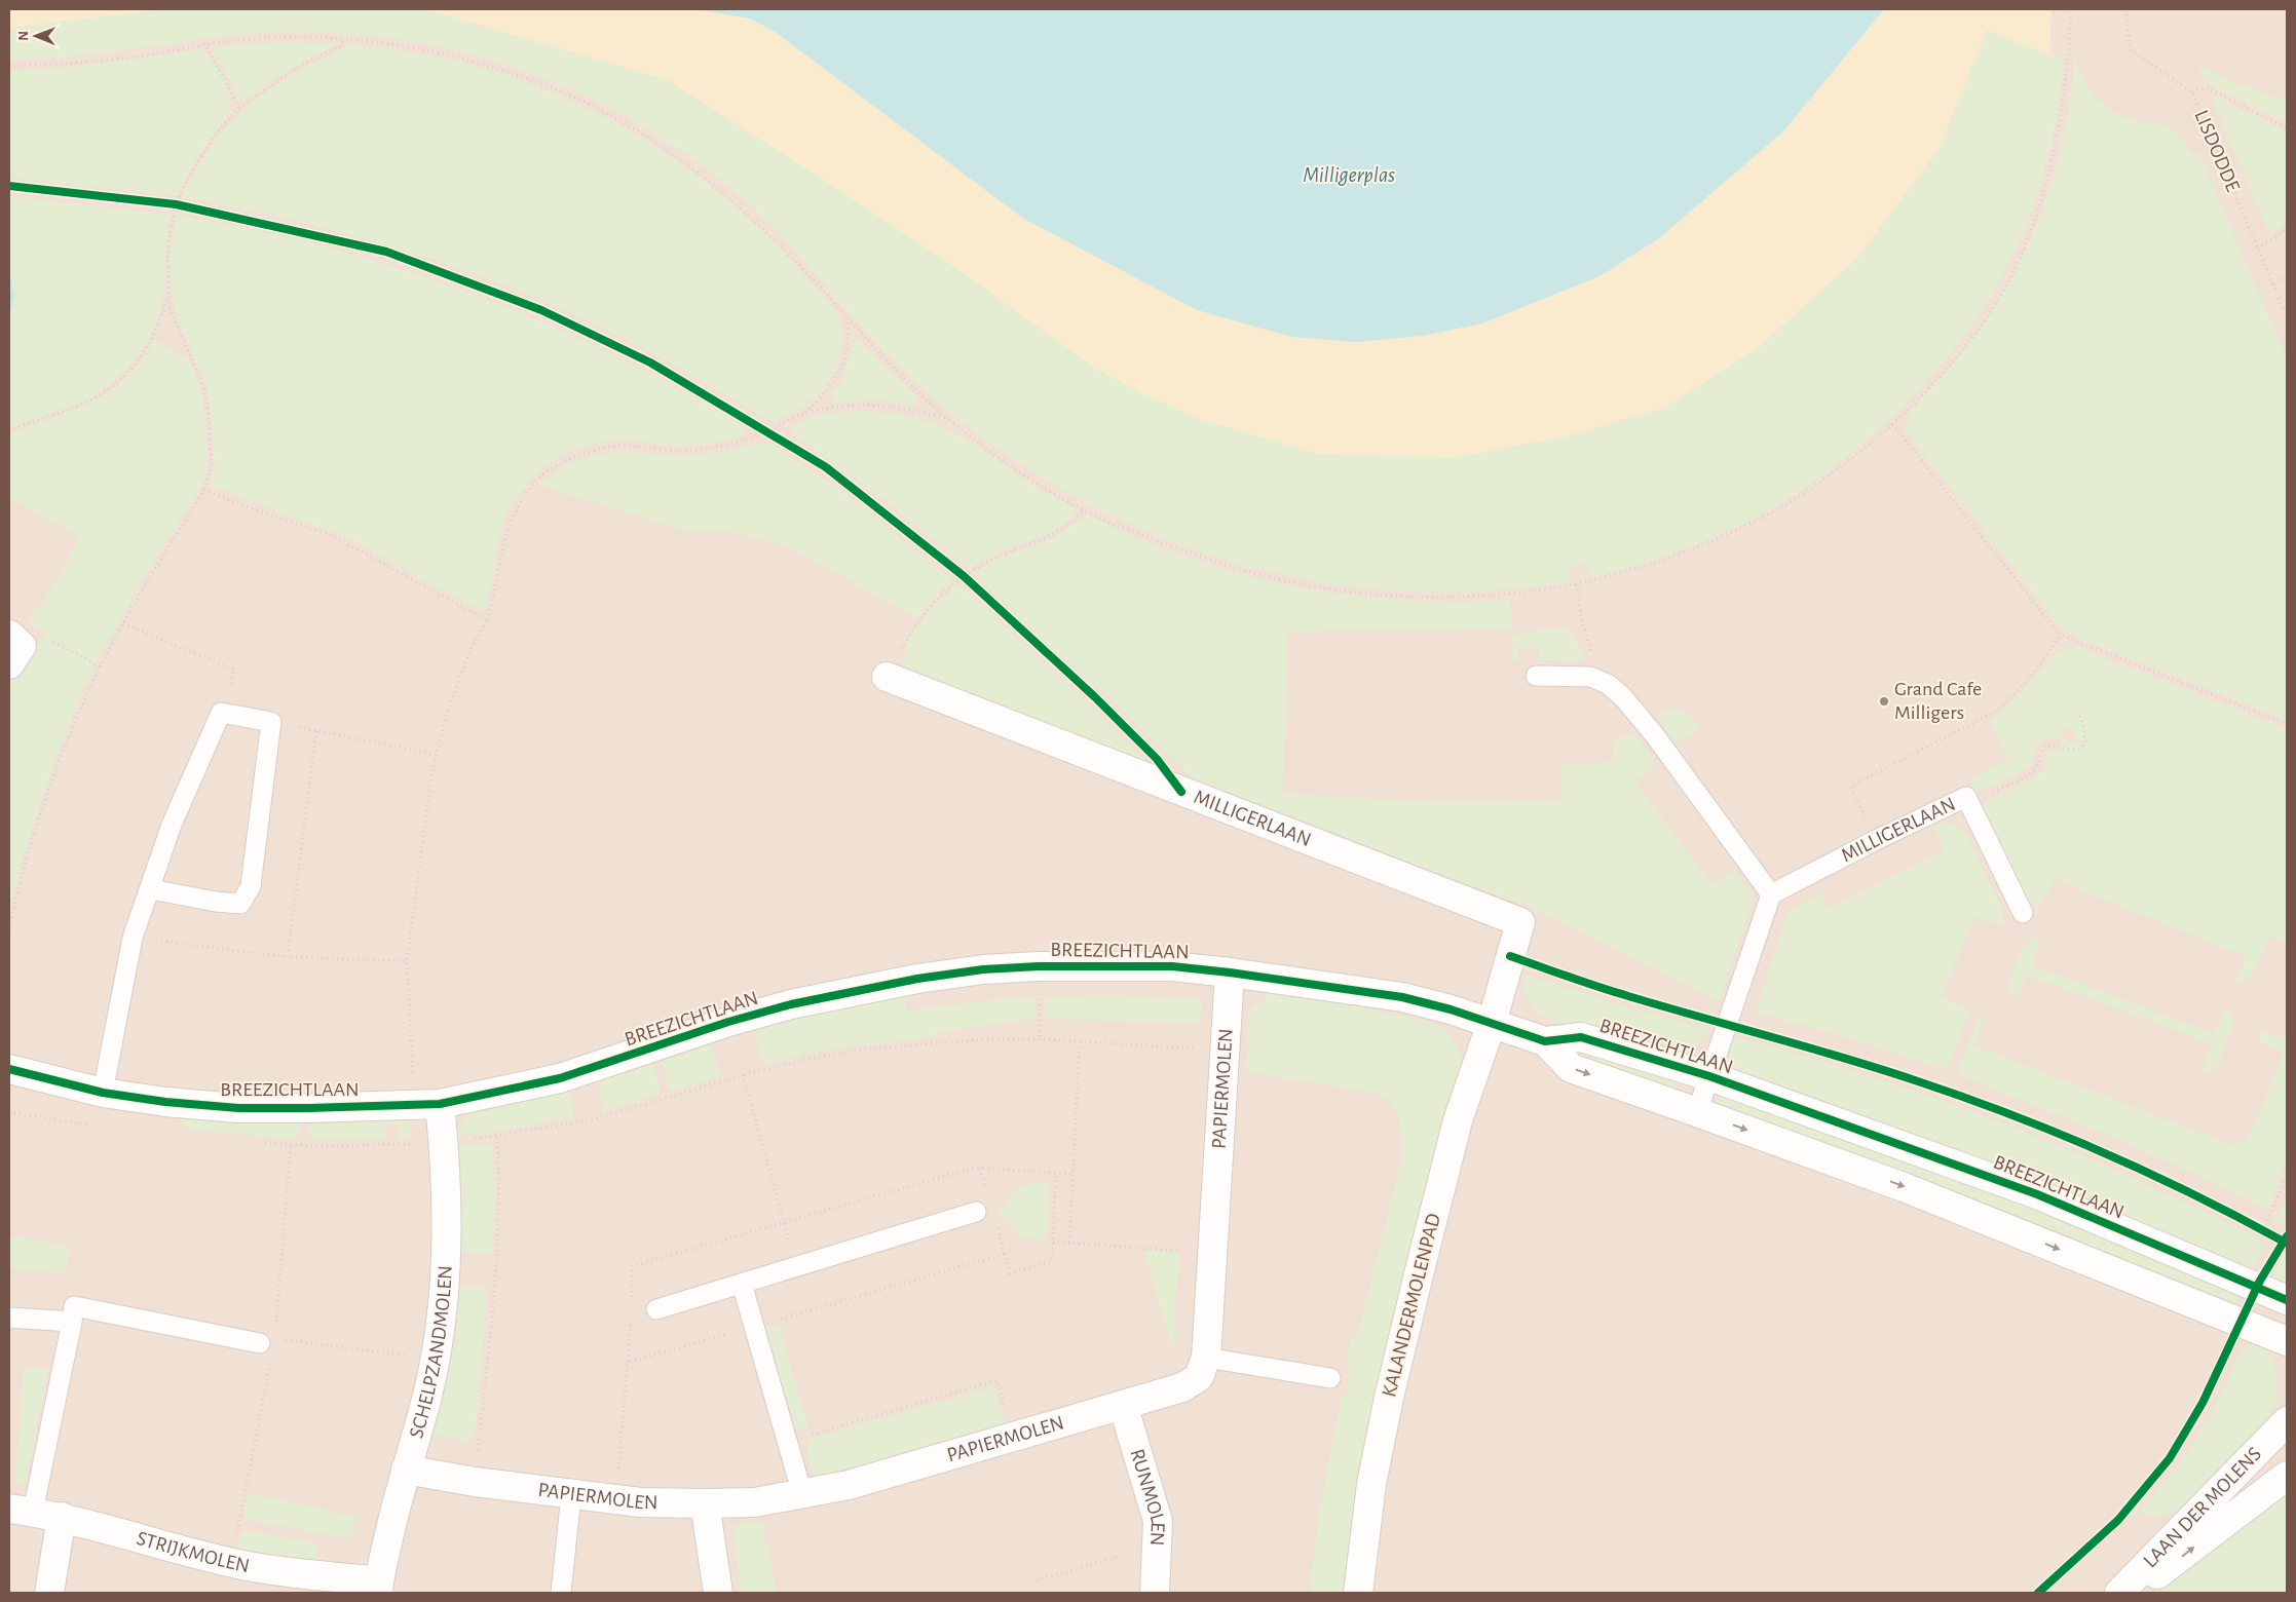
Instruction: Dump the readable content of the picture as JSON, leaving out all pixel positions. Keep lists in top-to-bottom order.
{
  "streets": {
    "street": [
      "MILLIGERLAAN",
      "BREEZICHTLAAN",
      "PAPIERMOLEN",
      "KALANDERMOLENPAD",
      "SCHELPZANDMOLEN",
      "RUNMOLEN",
      "LAAN DER MOLENS",
      "STRIJKMOLEN"
    ],
    "path": ["LISDODDE"]
  },
  "crossings": [
    ["MILLIGERLAAN", "BREEZICHTLAAN"],
    ["MILLIGERLAAN", "KALANDERMOLENPAD"],
    ["BREEZICHTLAAN", "PAPIERMOLEN"],
    ["BREEZICHTLAAN", "KALANDERMOLENPAD"],
    ["BREEZICHTLAAN", "SCHELPZANDMOLEN"],
    ["PAPIERMOLEN", "SCHELPZANDMOLEN"],
    ["PAPIERMOLEN", "RUNMOLEN"],
    ["SCHELPZANDMOLEN", "STRIJKMOLEN"]
  ],
  "water": ["Milligerplas"],
  "places": ["Grand Cafe Milligers"],
  "north": "left"
}
